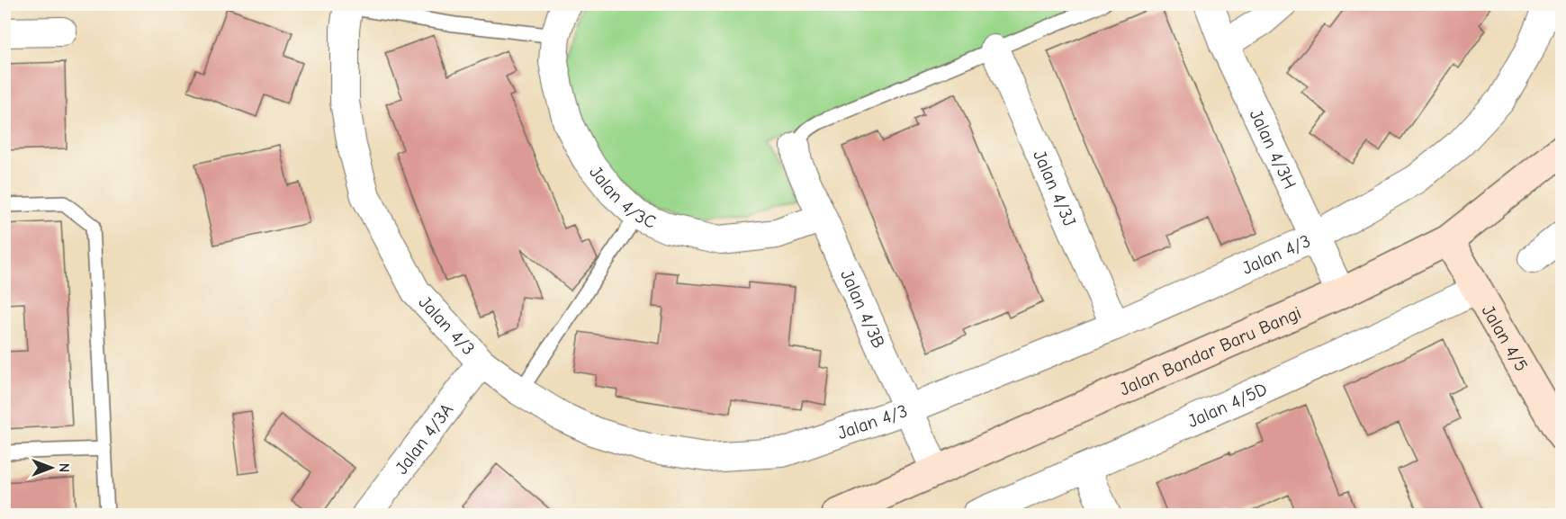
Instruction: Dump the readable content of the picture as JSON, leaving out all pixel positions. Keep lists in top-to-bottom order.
{
  "streets": {
    "street": [
      "Jalan 4/3H",
      "Jalan 4/3J",
      "Jalan 4/3C",
      "Jalan 4/3",
      "Jalan 4/3B",
      "Jalan 4/5",
      "Jalan Bandar Baru Bangi",
      "Jalan 4/5D",
      "Jalan 4/3A"
    ]
  },
  "crossings": [
    ["Jalan 4/3H", "Jalan 4/3"],
    ["Jalan 4/3H", "Jalan Bandar Baru Bangi"],
    ["Jalan 4/3J", "Jalan 4/3"],
    ["Jalan 4/3C", "Jalan 4/3B"],
    ["Jalan 4/3", "Jalan 4/3B"],
    ["Jalan 4/3", "Jalan 4/3A"],
    ["Jalan 4/3B", "Jalan Bandar Baru Bangi"],
    ["Jalan 4/5", "Jalan Bandar Baru Bangi"],
    ["Jalan 4/5", "Jalan 4/5D"]
  ],
  "north": "right"
}
